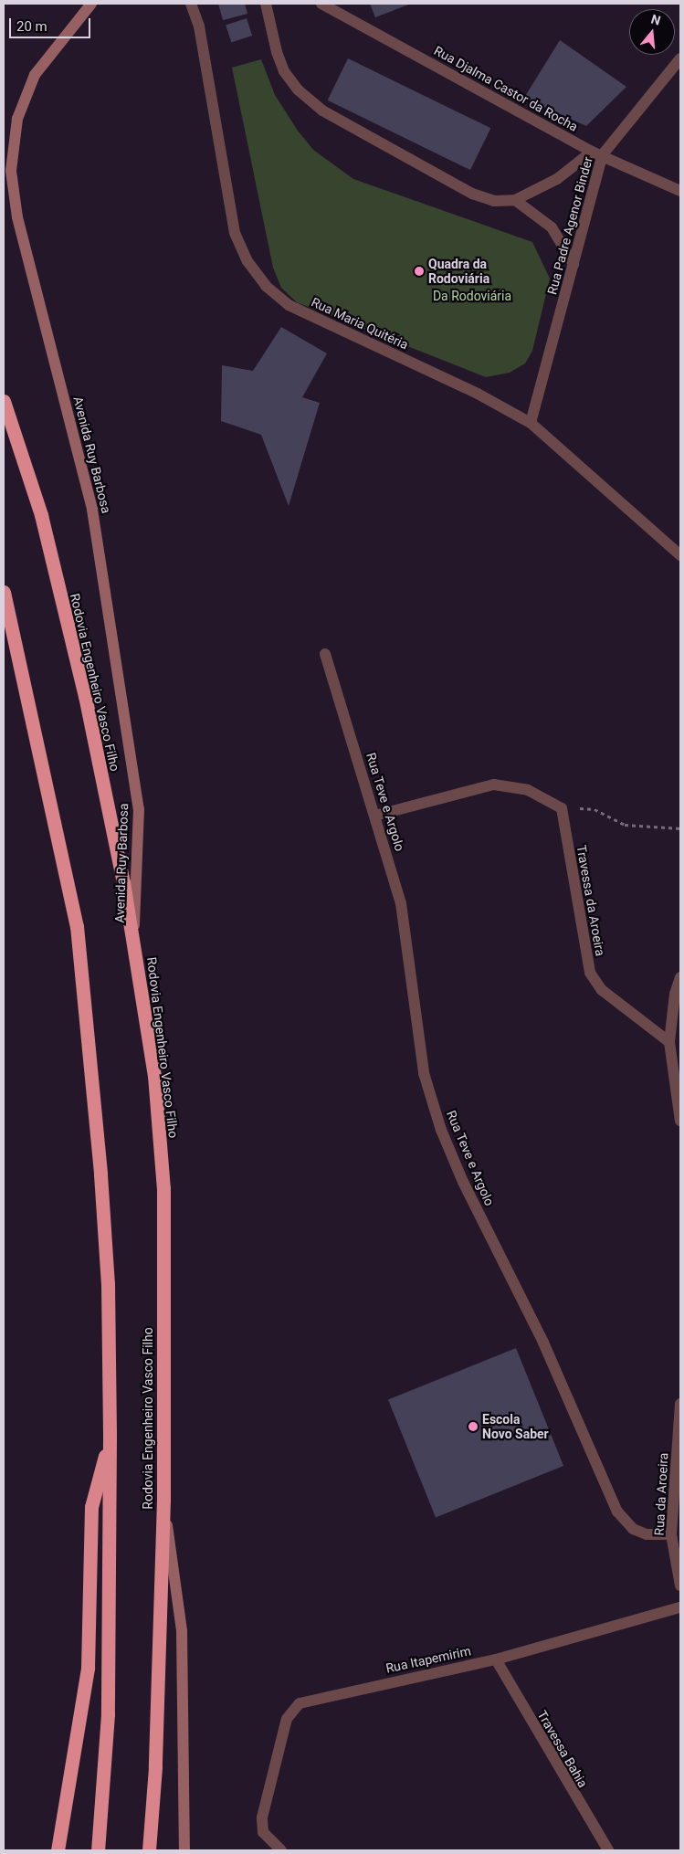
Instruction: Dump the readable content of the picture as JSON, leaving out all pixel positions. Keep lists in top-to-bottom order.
{
  "streets": {
    "highway": ["Rodovia Engenheiro Vasco Filho"],
    "main road": ["Avenida Ruy Barbosa"],
    "street": [
      "Rua Djalma Castor da Rocha",
      "Rua Padre Agenor Binder",
      "Rua Maria Quitéria",
      "Rua Teve e Argolo",
      "Travessa da Aroeira",
      "Rua da Aroeira",
      "Rua Itapemirim",
      "Travessa Bahia"
    ]
  },
  "crossings": [
    ["Rua Djalma Castor da Rocha", "Rua Padre Agenor Binder"],
    ["Rua Padre Agenor Binder", "Rua Maria Quitéria"],
    ["Avenida Ruy Barbosa", "Rodovia Engenheiro Vasco Filho"],
    ["Rua Teve e Argolo", "Rua da Aroeira"],
    ["Rua Itapemirim", "Travessa Bahia"]
  ],
  "parks": ["Da Rodoviária"],
  "places": ["Quadra da Rodoviária", "Escola Novo Saber"],
  "scale_bar": "20 m",
  "north": "top"
}
